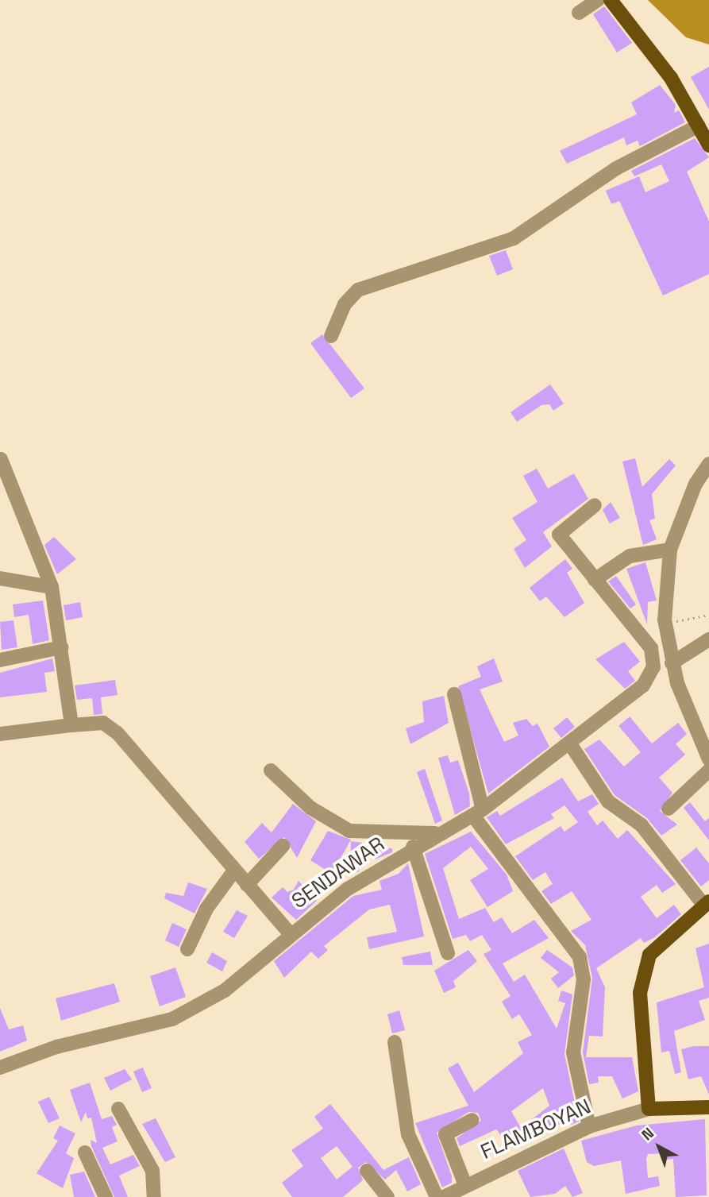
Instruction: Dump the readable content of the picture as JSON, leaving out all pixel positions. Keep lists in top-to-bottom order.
{
  "streets": {
    "street": ["SENDAWAR", "FLAMBOYAN"]
  },
  "north": "top left"
}
